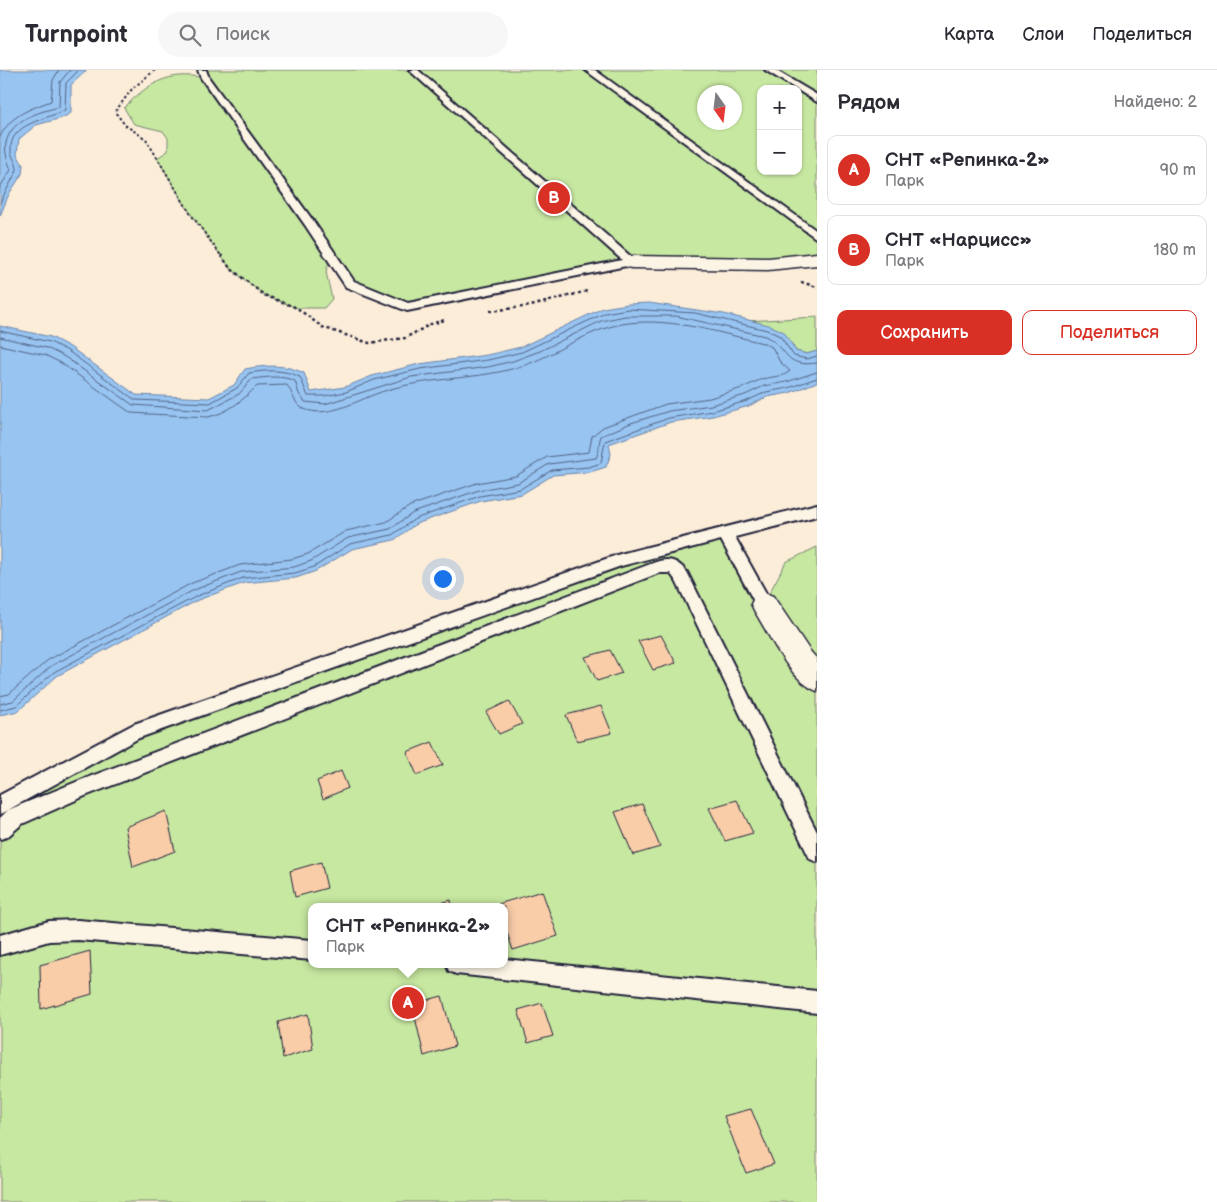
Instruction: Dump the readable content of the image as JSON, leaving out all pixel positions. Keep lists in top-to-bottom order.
{
  "north": "bottom",
  "page": {
    "header": "Turnpoint",
    "search": "Поиск",
    "nav": ["Карта", "Слои", "Поделиться"],
    "heading": ["Рядом", "Найдено: 2"],
    "map_buttons": ["+", "−"],
    "list": [
      {
        "mark": "A",
        "name": "СНТ «Репинка-2»",
        "note": "Парк",
        "value": "90 m"
      },
      {
        "mark": "B",
        "name": "СНТ «Нарцисс»",
        "note": "Парк",
        "value": "180 m"
      }
    ],
    "pins": ["B", "A"],
    "buttons": ["Сохранить", "Поделиться"],
    "popup": ["СНТ «Репинка-2»", "Парк"]
  }
}
